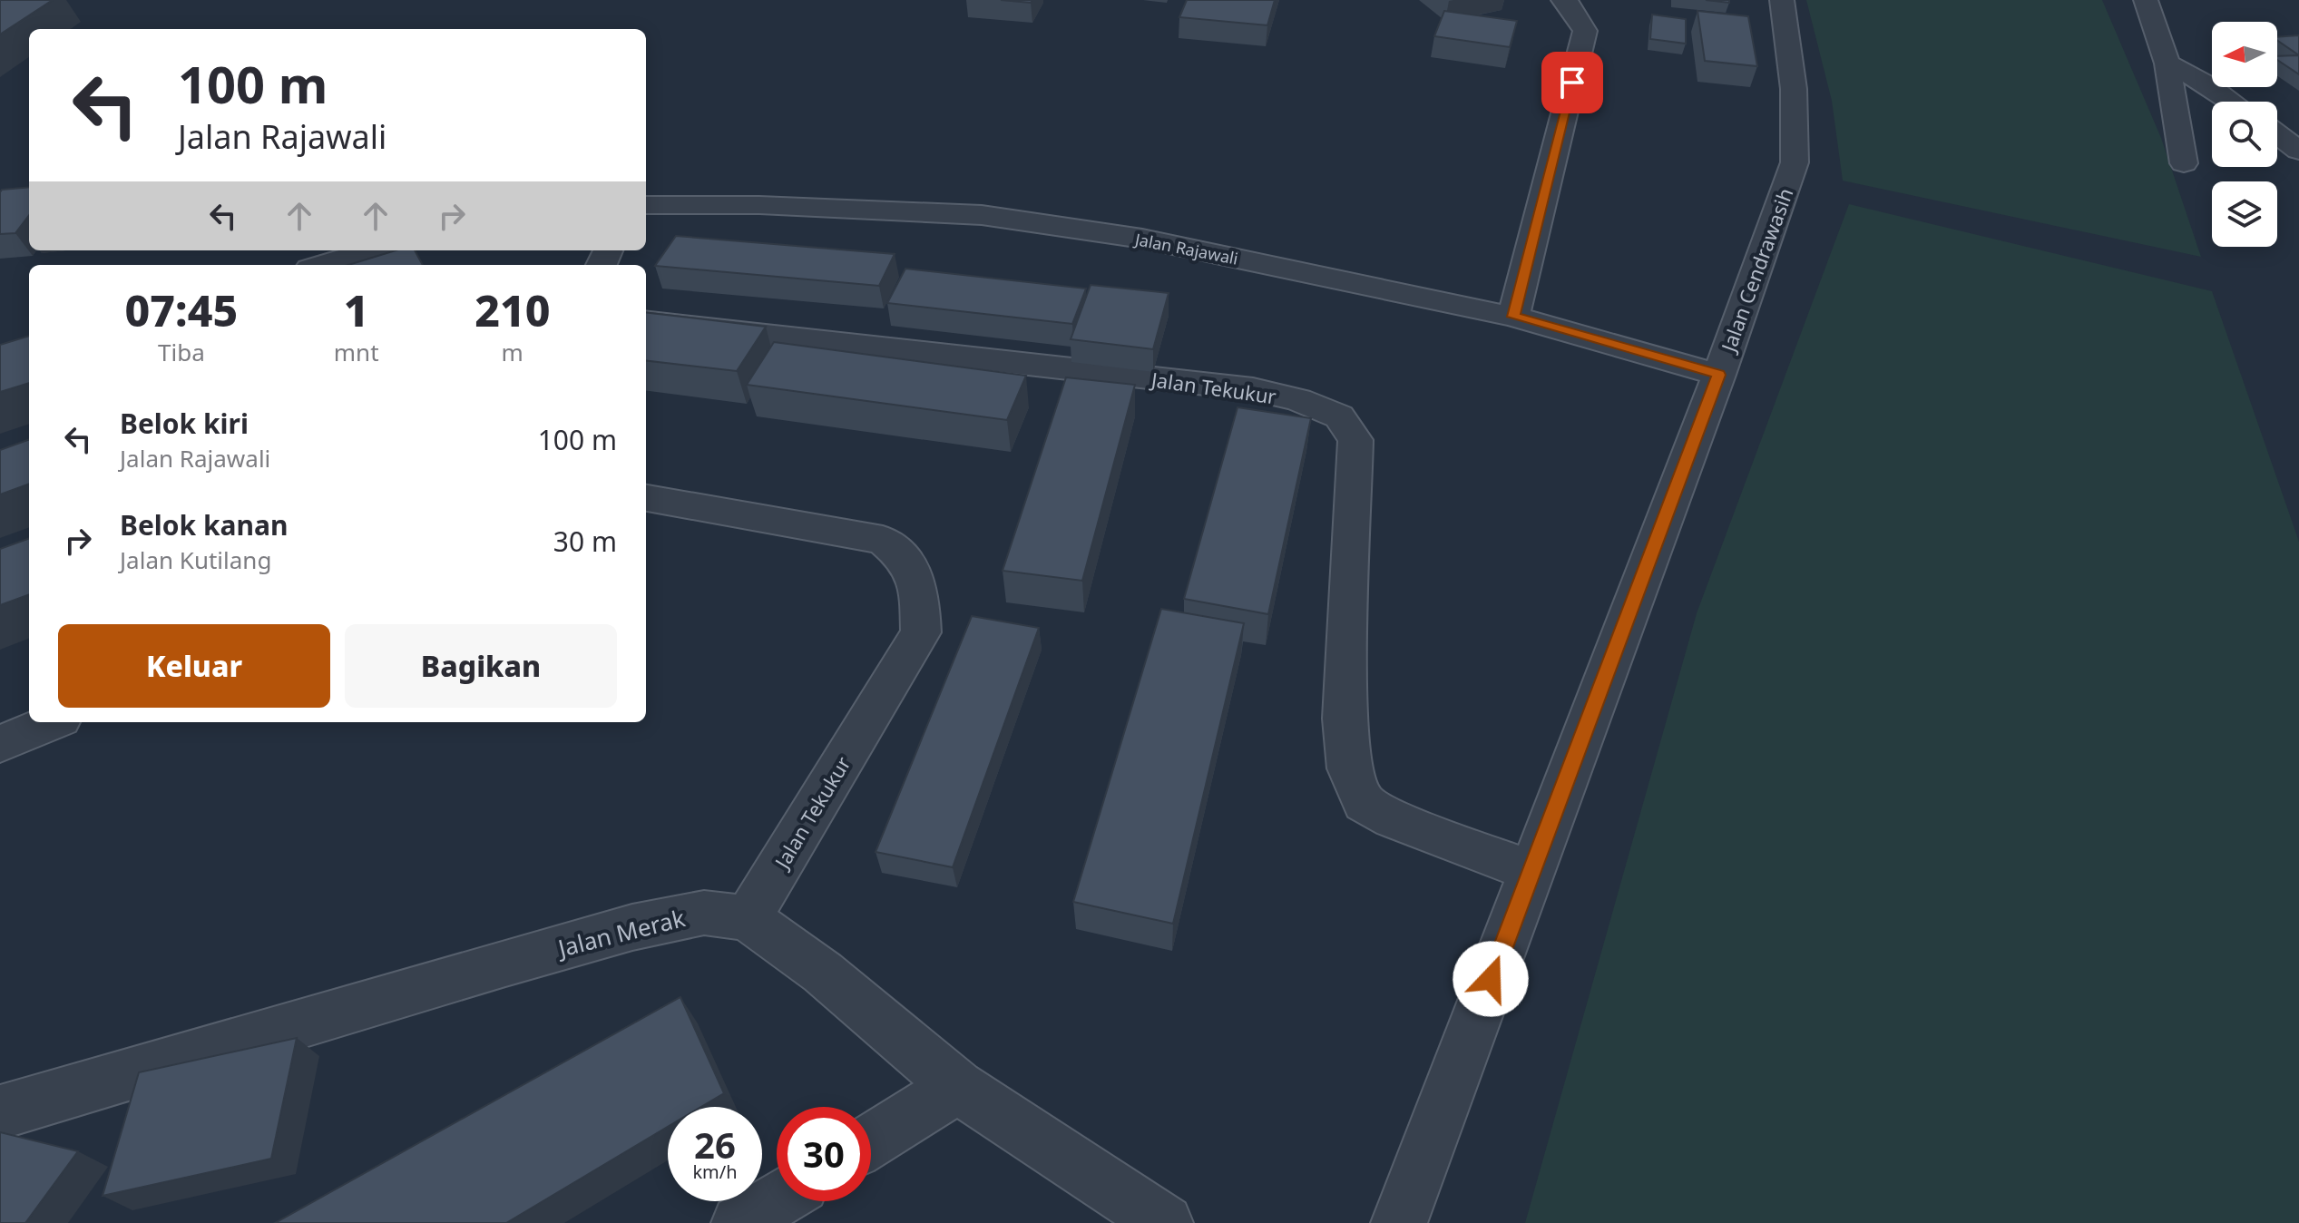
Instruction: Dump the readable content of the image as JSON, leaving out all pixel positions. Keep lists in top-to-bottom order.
{
  "streets": {
    "street": [
      "Jalan Rajawali",
      "Jalan Cendrawasih",
      "Jalan Tekukur",
      "Jalan Merak"
    ]
  },
  "crossings": [
    ["Jalan Rajawali", "Jalan Cendrawasih"],
    ["Jalan Cendrawasih", "Jalan Tekukur"],
    ["Jalan Tekukur", "Jalan Merak"]
  ],
  "north": "left",
  "page": {
    "turn": ["100 m", "Jalan Rajawali"],
    "eta": [
      "07:45",
      "Tiba",
      "1",
      "mnt",
      "210",
      "m"
    ],
    "list": [
      {
        "name": "Belok kiri",
        "note": "Jalan Rajawali",
        "value": "100 m"
      },
      {
        "name": "Belok kanan",
        "note": "Jalan Kutilang",
        "value": "30 m"
      }
    ],
    "buttons": ["Keluar", "Bagikan"],
    "speed": "26 km/h",
    "limit": "30"
  }
}
